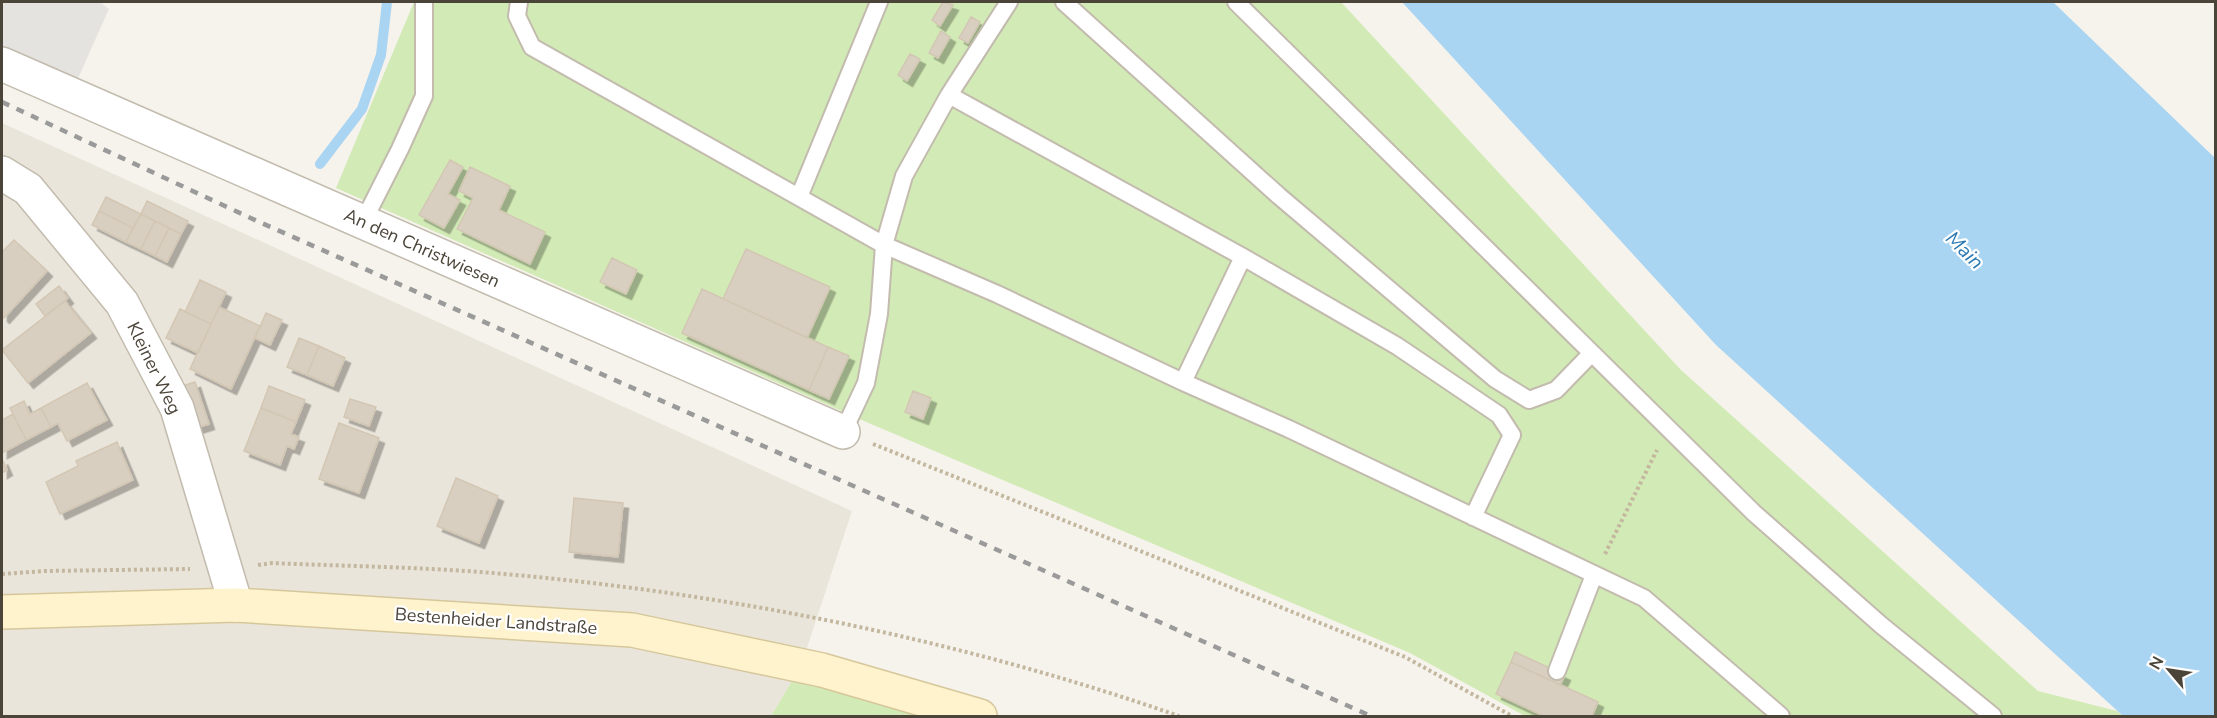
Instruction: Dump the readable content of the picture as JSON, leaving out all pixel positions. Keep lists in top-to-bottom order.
{
  "streets": {
    "main road": ["Bestenheider Landstraße"],
    "street": ["An den Christwiesen", "Kleiner Weg"]
  },
  "crossings": [
    ["Kleiner Weg", "Bestenheider Landstraße"]
  ],
  "water": ["Main"],
  "north": "top left"
}
